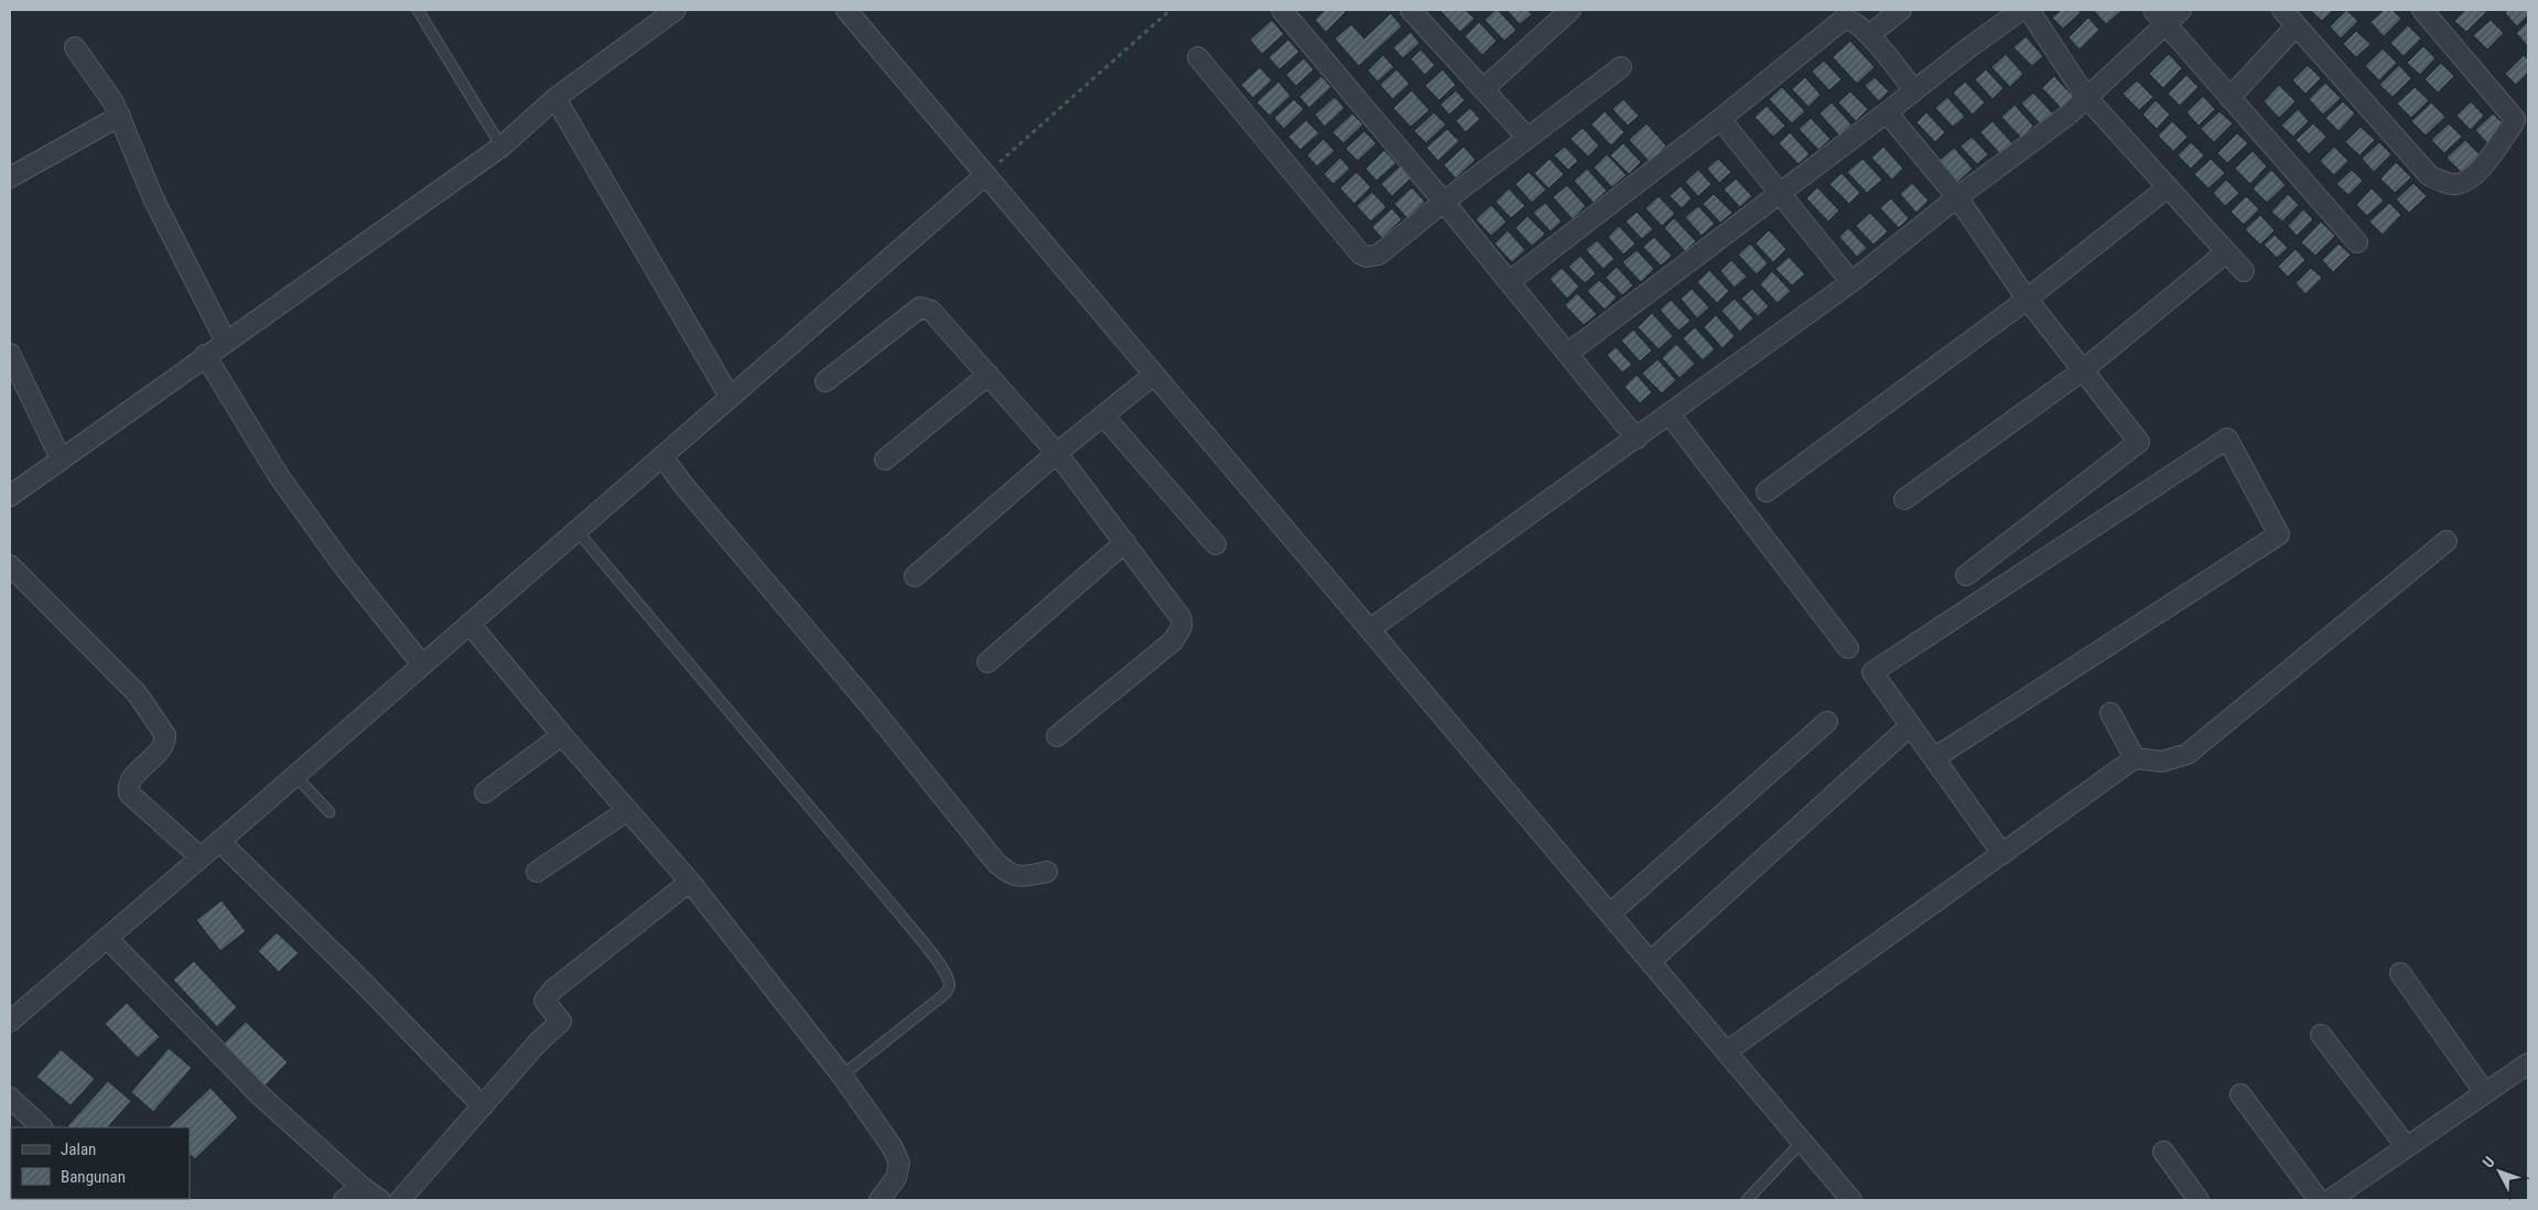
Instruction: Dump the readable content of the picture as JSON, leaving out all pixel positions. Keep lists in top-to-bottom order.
{
  "legend": ["Jalan", "Bangunan"],
  "north": "top left"
}
